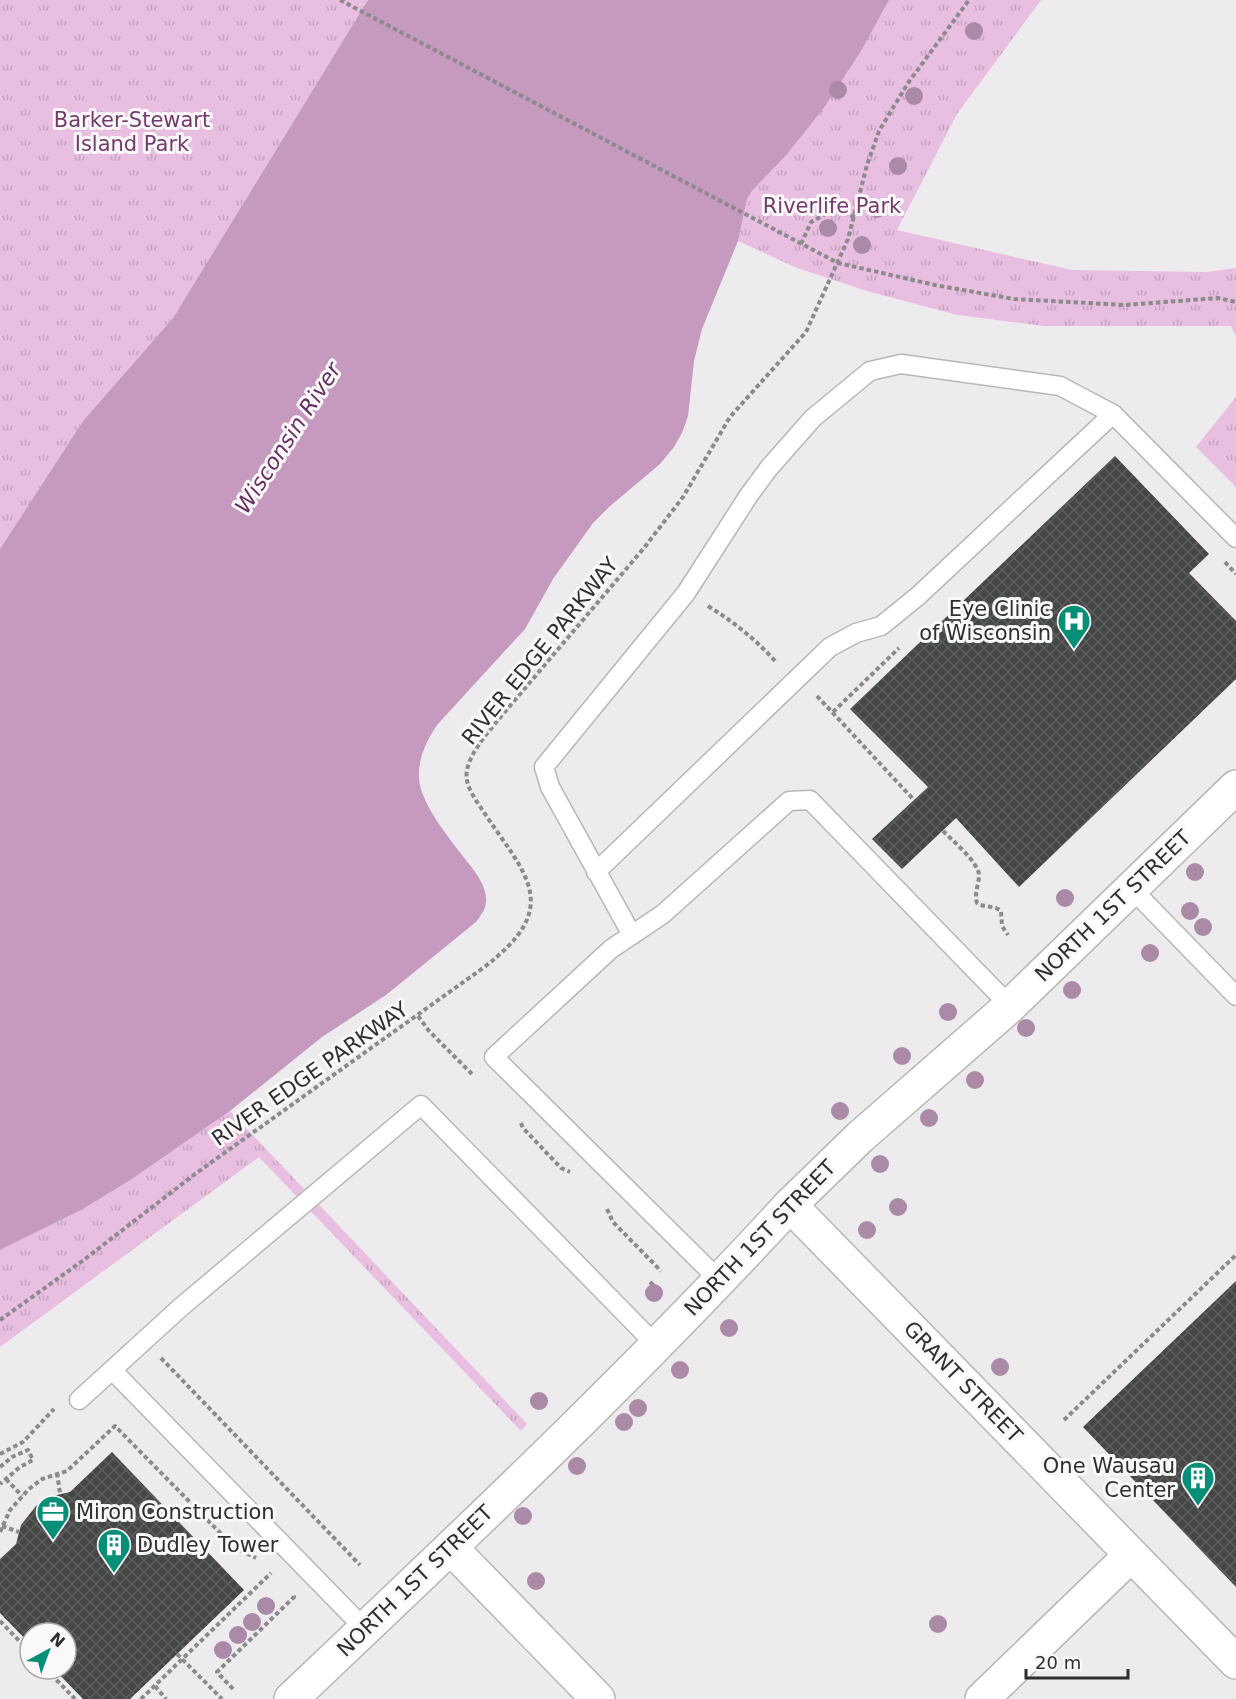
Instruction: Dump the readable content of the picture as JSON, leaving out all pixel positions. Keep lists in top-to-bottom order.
{
  "streets": {
    "street": ["NORTH 1ST STREET", "GRANT STREET"],
    "path": ["RIVER EDGE PARKWAY"]
  },
  "crossings": [
    ["NORTH 1ST STREET", "GRANT STREET"]
  ],
  "water": ["Wisconsin River"],
  "parks": ["Barker-Stewart Island Park", "Riverlife Park"],
  "places": {
    "hospital": ["Eye Clinic of Wisconsin"],
    "building": ["One Wausau Center", "Dudley Tower"],
    "office": ["Miron Construction"]
  },
  "scale_bar": "20 m",
  "north": "top right"
}
